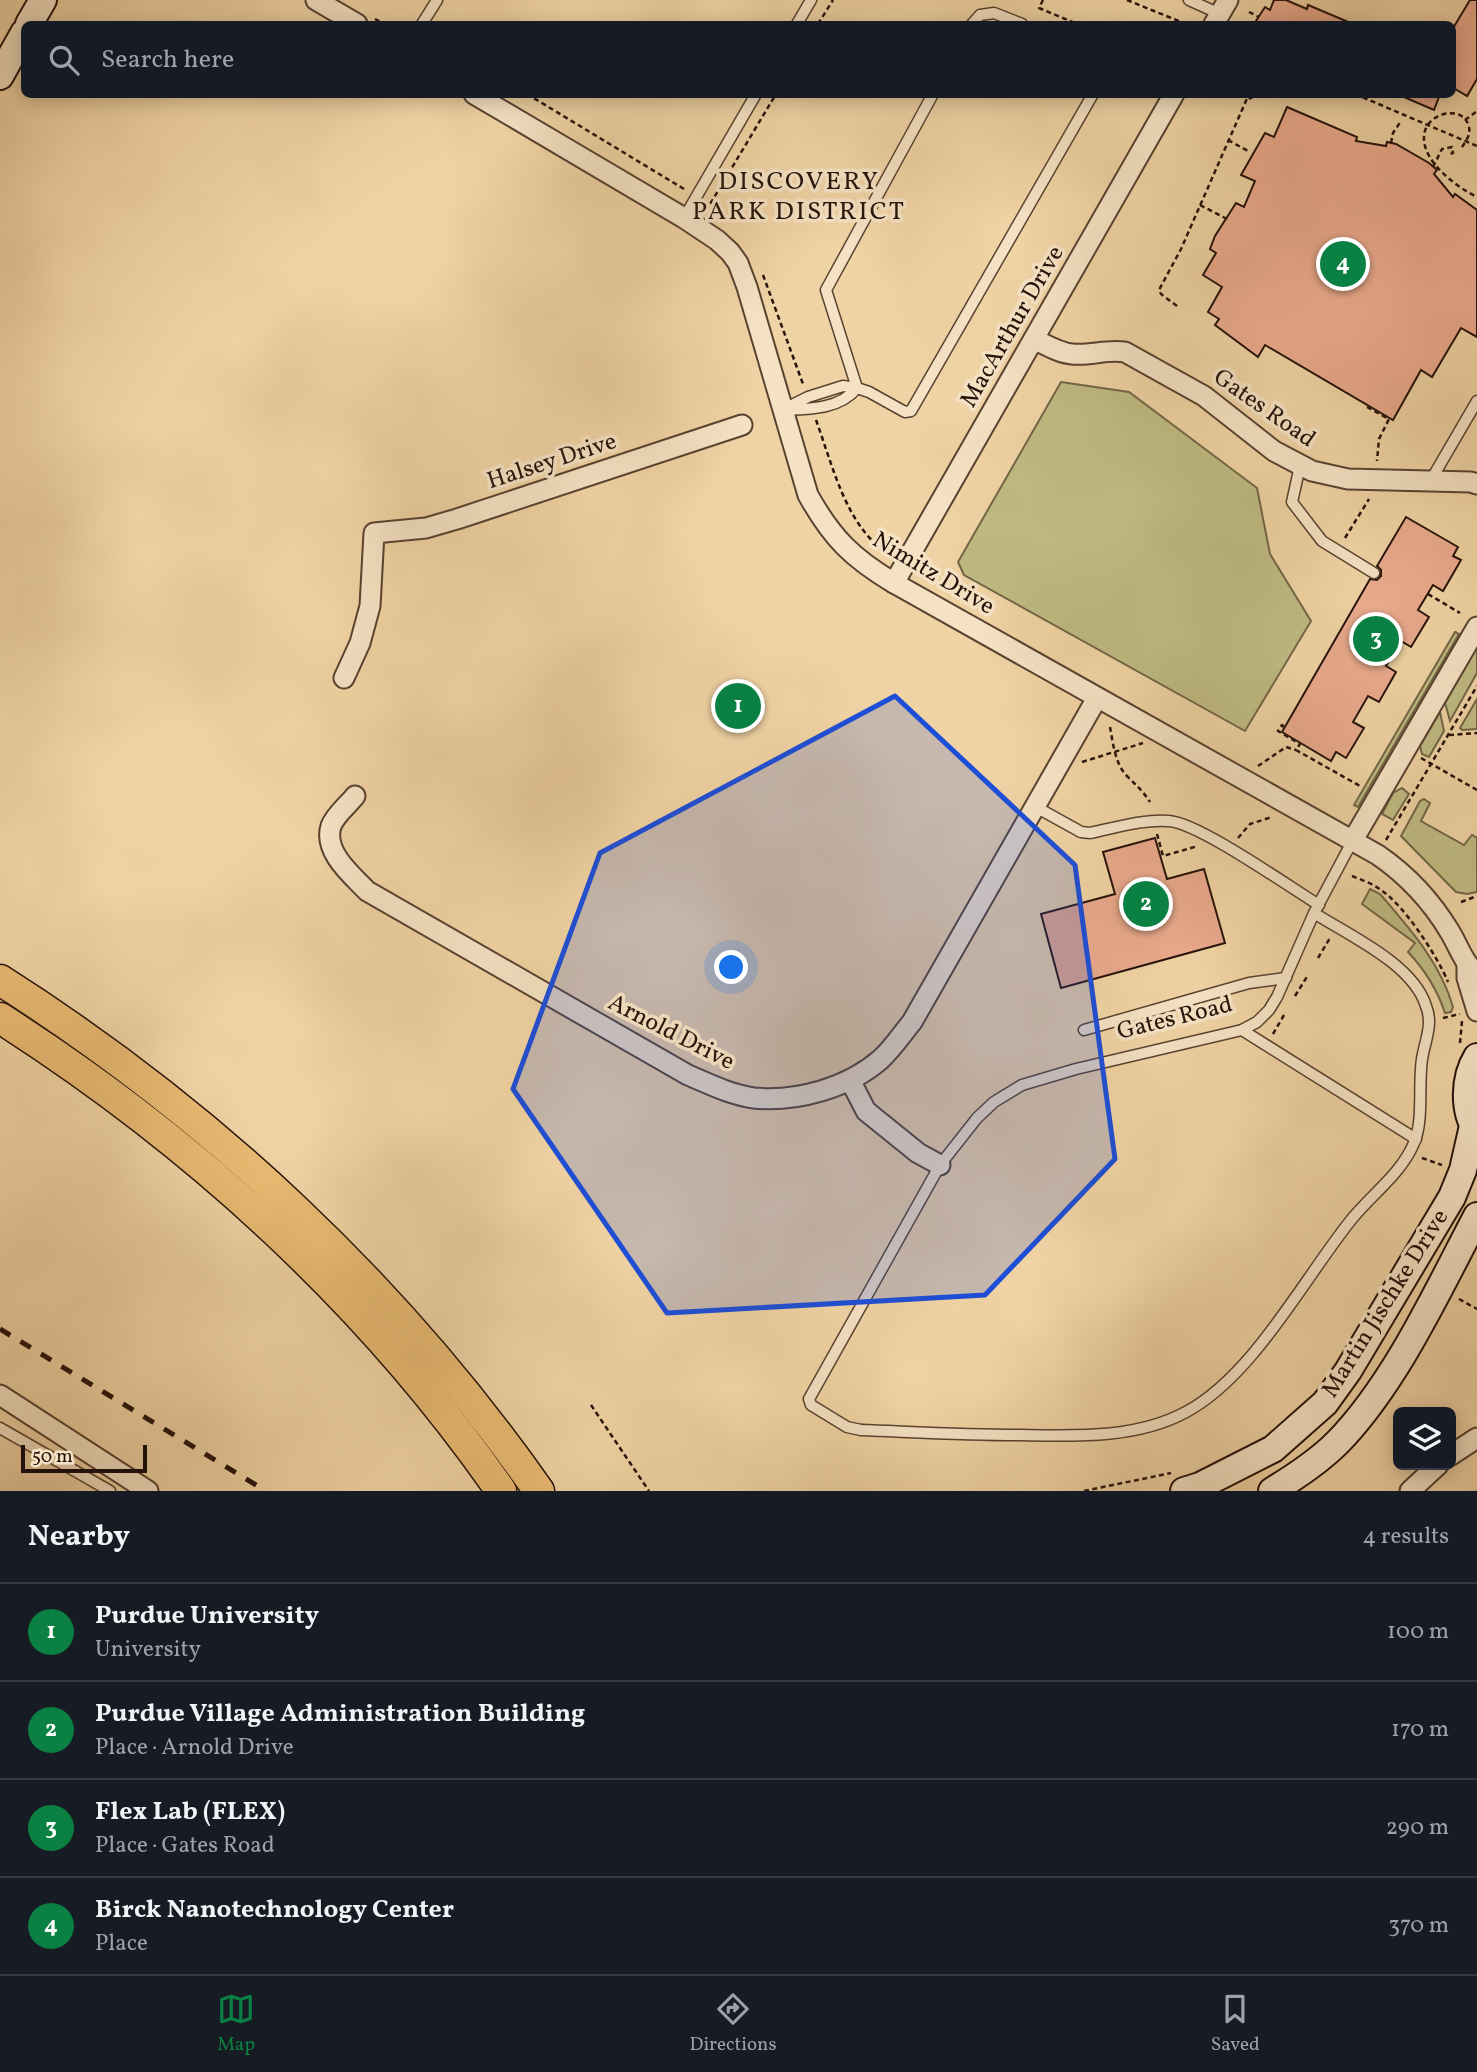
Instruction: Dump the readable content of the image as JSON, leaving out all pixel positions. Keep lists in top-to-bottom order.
{
  "streets": {
    "main road": ["Martin Jischke Drive"],
    "street": [
      "MacArthur Drive",
      "Gates Road",
      "Halsey Drive",
      "Nimitz Drive",
      "Arnold Drive"
    ]
  },
  "crossings": [
    ["MacArthur Drive", "Gates Road"],
    ["MacArthur Drive", "Nimitz Drive"],
    ["Gates Road", "Nimitz Drive"],
    ["Nimitz Drive", "Arnold Drive"]
  ],
  "districts": ["DISCOVERY PARK DISTRICT"],
  "scale_bar": "50 m",
  "page": {
    "search": "Search here",
    "pins": [
      "4",
      "3",
      "1",
      "2"
    ],
    "scale": "50 m",
    "heading": ["Nearby", "4 results"],
    "list": [
      {
        "mark": "1",
        "name": "Purdue University",
        "note": "University",
        "value": "100 m"
      },
      {
        "mark": "2",
        "name": "Purdue Village Administration Building",
        "note": "Place · Arnold Drive",
        "value": "170 m"
      },
      {
        "mark": "3",
        "name": "Flex Lab (FLEX)",
        "note": "Place · Gates Road",
        "value": "290 m"
      },
      {
        "mark": "4",
        "name": "Birck Nanotechnology Center",
        "note": "Place",
        "value": "370 m"
      }
    ],
    "nav": ["Map", "Directions", "Saved"]
  }
}
